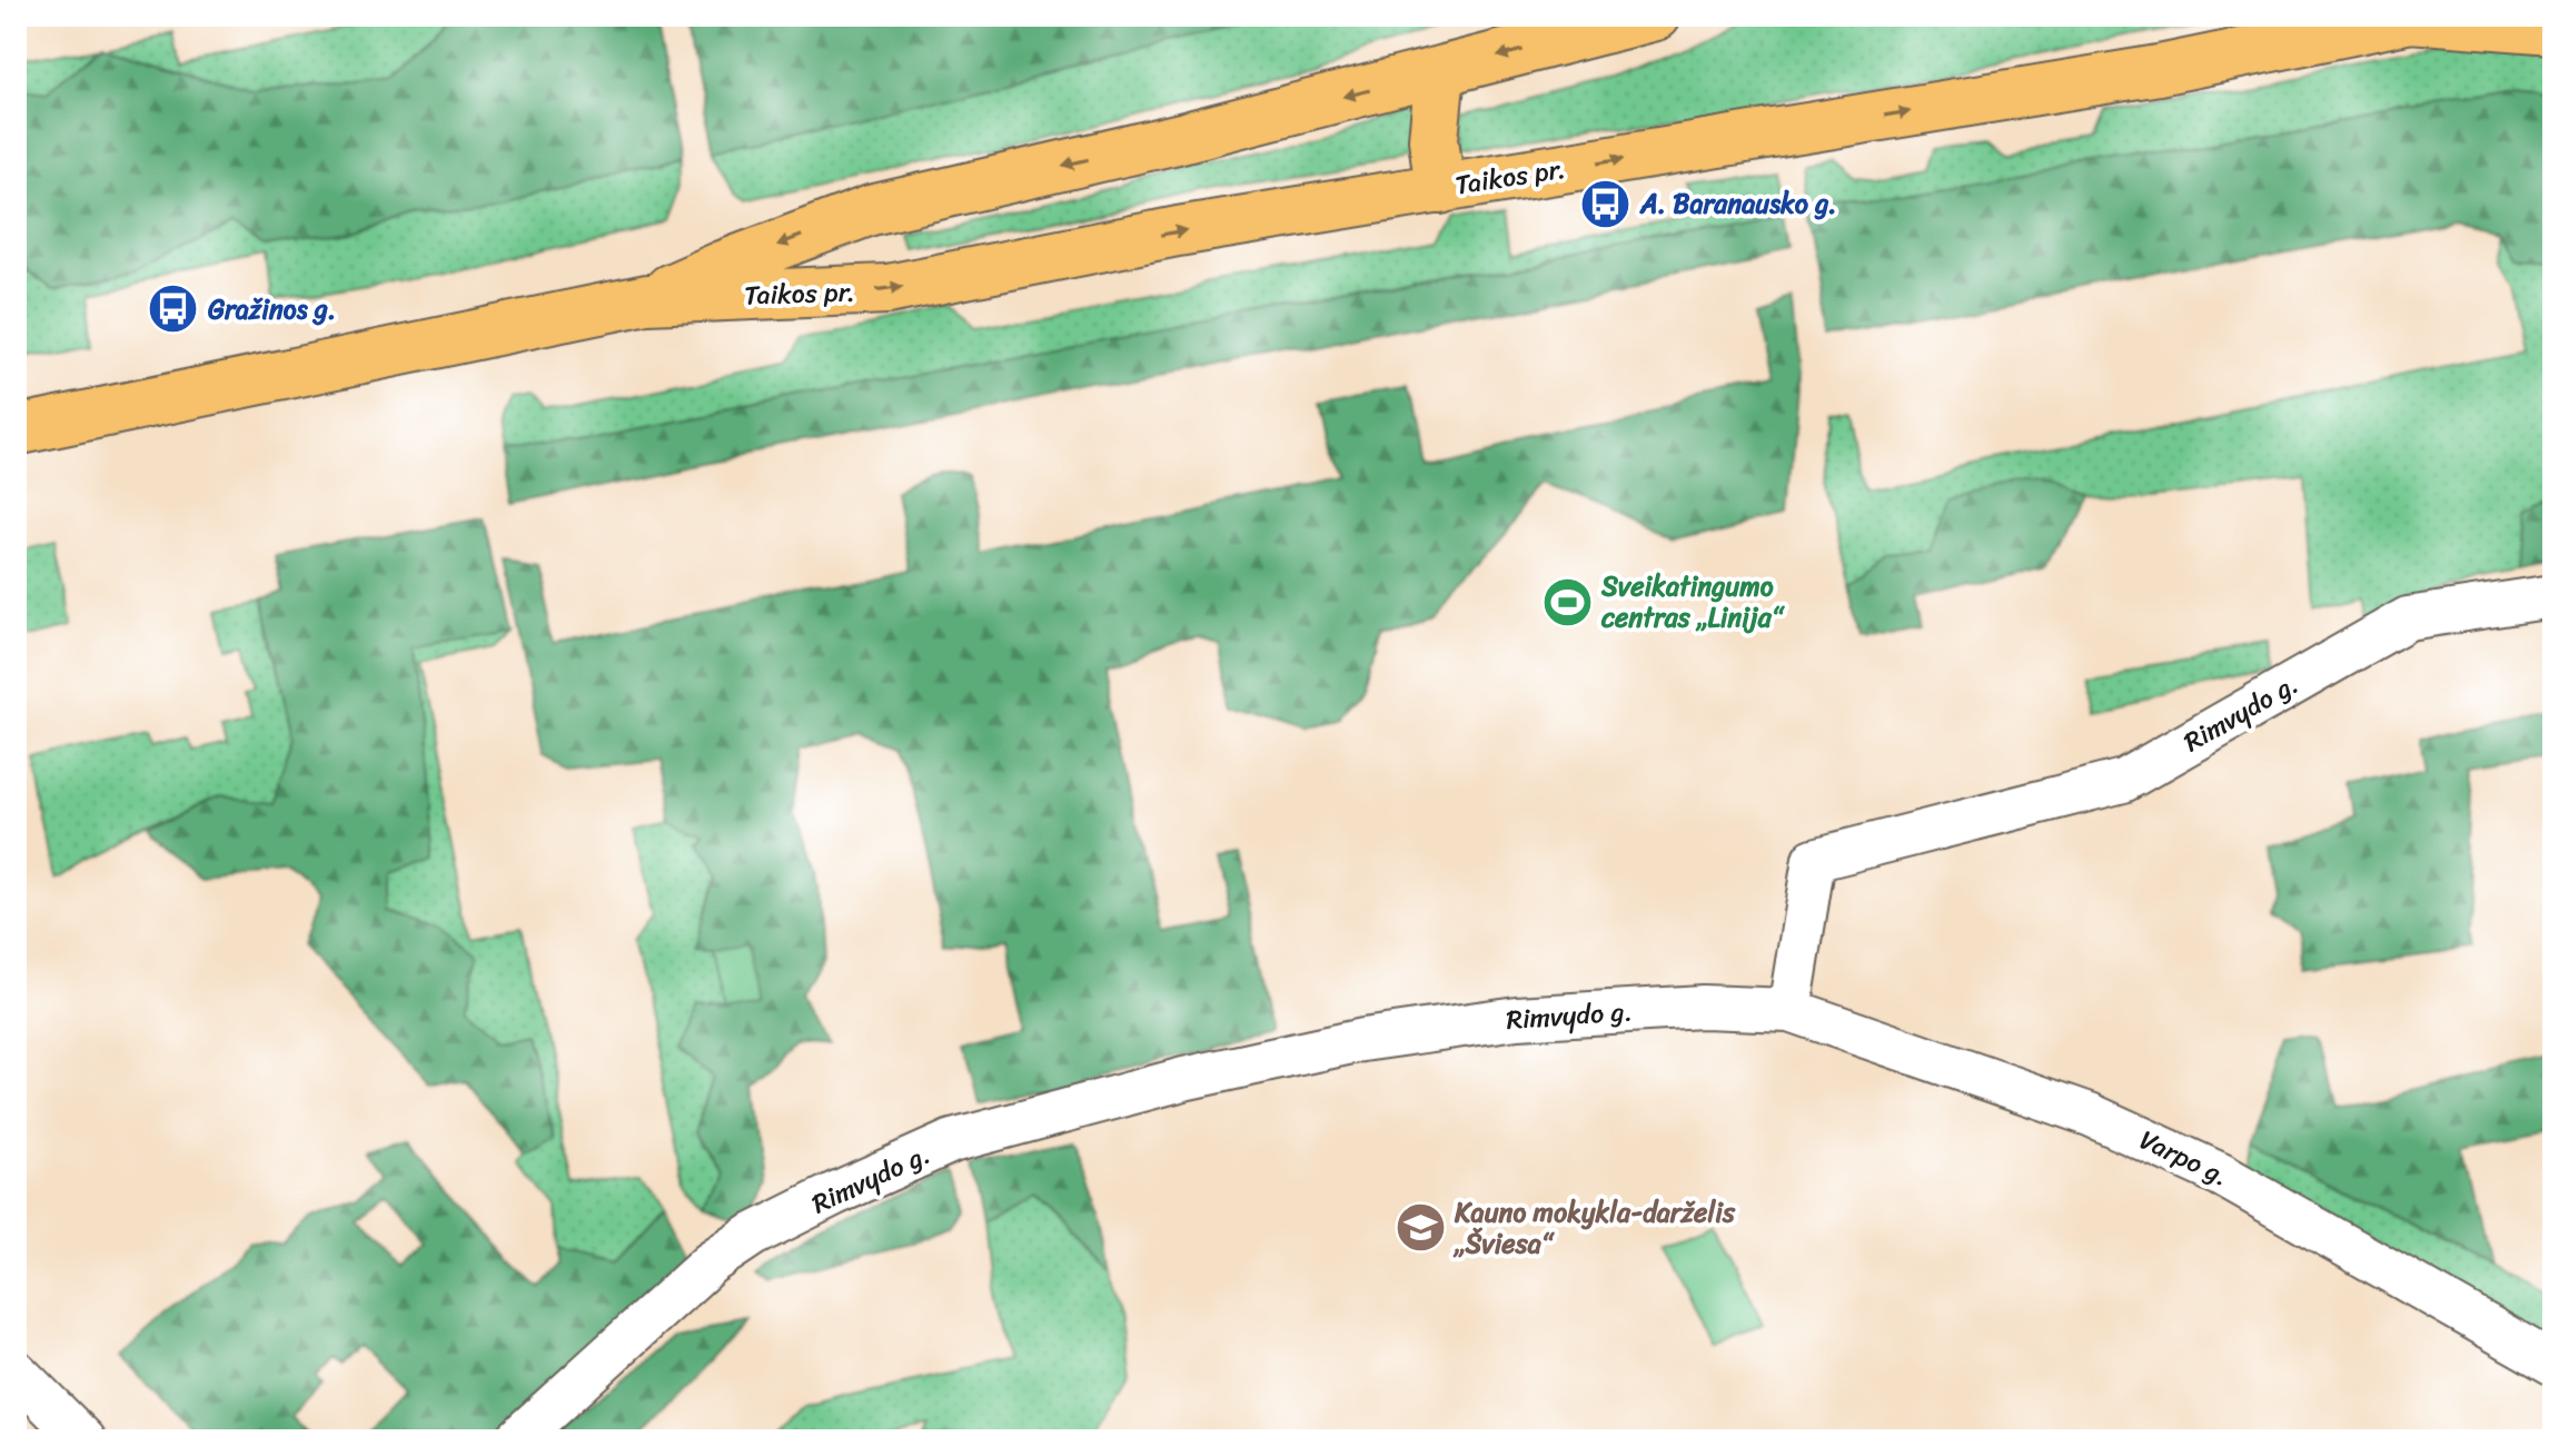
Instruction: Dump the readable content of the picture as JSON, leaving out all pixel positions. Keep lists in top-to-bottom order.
{
  "streets": {
    "main road": ["Taikos pr."],
    "street": ["Rimvydo g.", "Varpo g."]
  },
  "crossings": [
    ["Rimvydo g.", "Varpo g."]
  ],
  "places": {
    "bus stop": ["A. Baranausko g.", "Gražinos g."],
    "sports": ["Sveikatingumo centras „Linija“"],
    "school or university": ["Kauno mokykla-darželis „Šviesa“"]
  }
}
